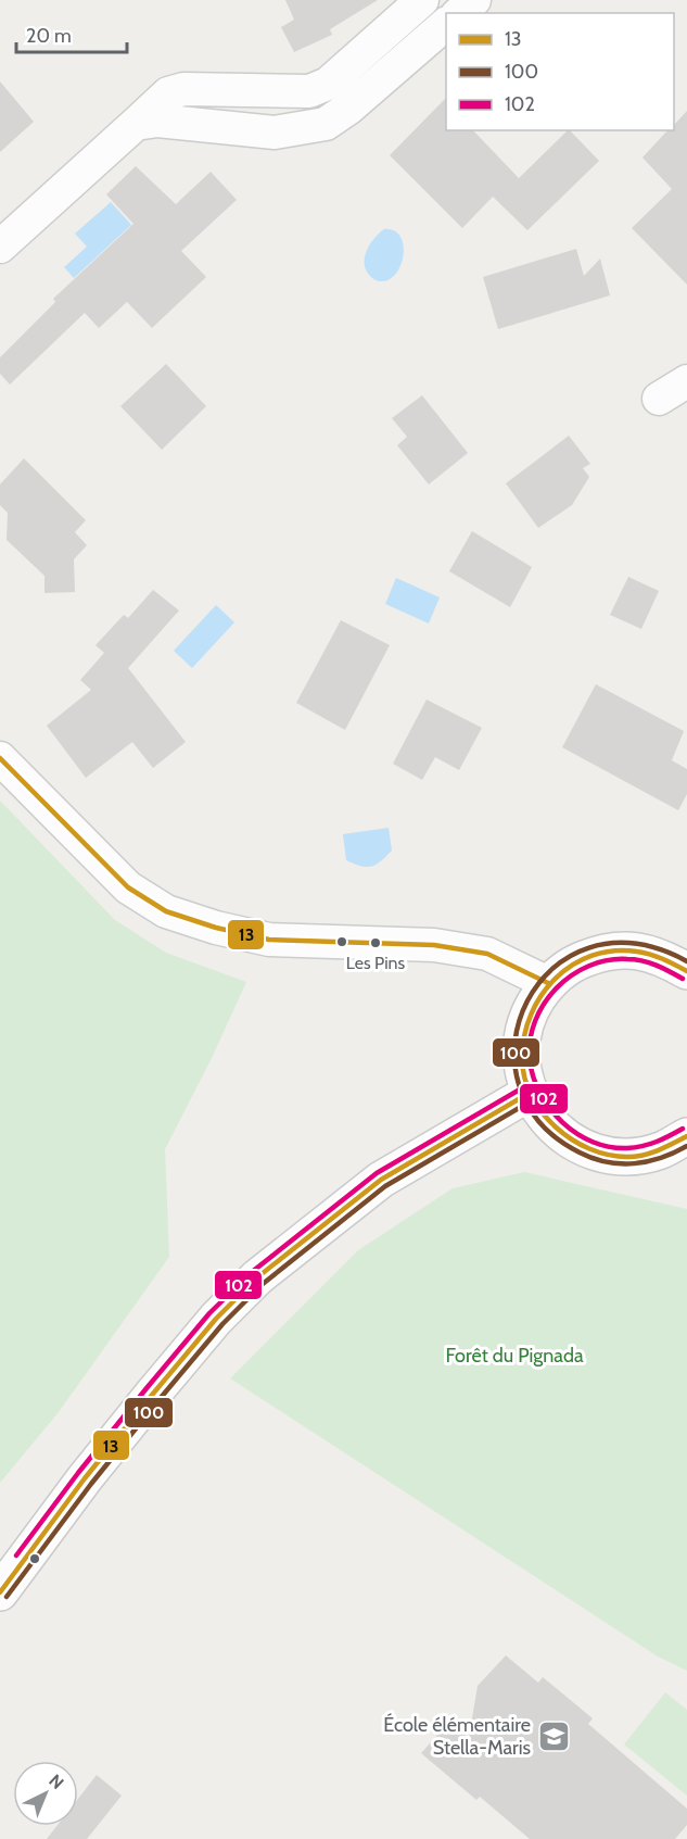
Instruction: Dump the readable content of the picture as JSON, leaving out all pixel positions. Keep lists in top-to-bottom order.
{
  "parks": ["Forêt du Pignada"],
  "places": {
    "other": ["Les Pins"],
    "school or university": ["École élémentaire Stella-Maris"]
  },
  "lines": ["transit line 13", "transit line 100", "transit line 102"],
  "legend": ["13", "100", "102"],
  "scale_bar": "20 m",
  "north": "top right"
}
